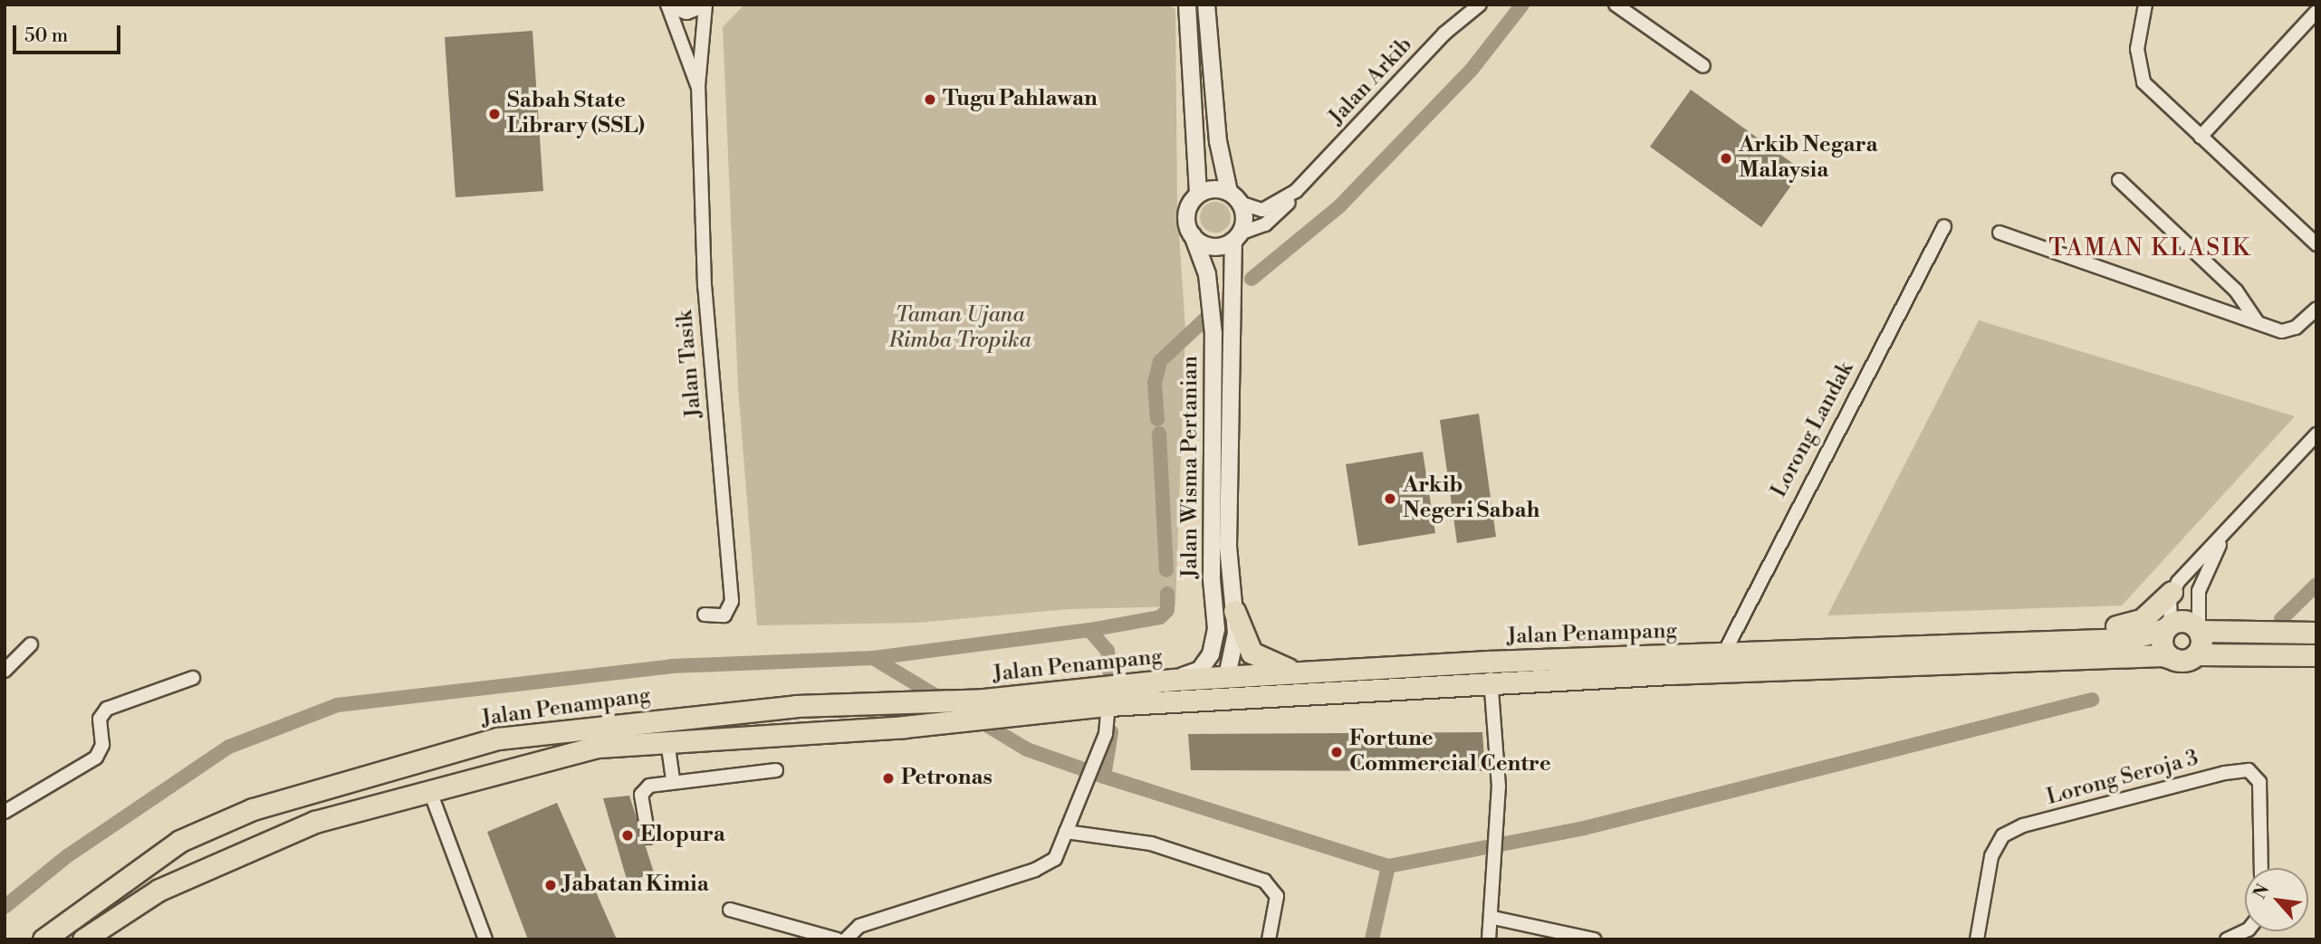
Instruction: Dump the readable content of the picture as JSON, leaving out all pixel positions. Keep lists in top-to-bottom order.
{
  "streets": {
    "main road": ["Jalan Penampang"],
    "street": [
      "Jalan Arkib",
      "Jalan Tasik",
      "Lorong Landak",
      "Jalan Wisma Pertanian",
      "Lorong Seroja 3"
    ]
  },
  "crossings": [
    ["Jalan Arkib", "Jalan Wisma Pertanian"],
    ["Lorong Landak", "Jalan Penampang"],
    ["Jalan Wisma Pertanian", "Jalan Penampang"]
  ],
  "districts": ["TAMAN KLASIK"],
  "parks": ["Taman Ujana Rimba Tropika"],
  "places": [
    "Tugu Pahlawan",
    "Sabah State Library (SSL)",
    "Arkib Negara Malaysia",
    "Arkib Negeri Sabah",
    "Fortune Commercial Centre",
    "Petronas",
    "Elopura",
    "Jabatan Kimia"
  ],
  "scale_bar": "50 m",
  "north": "top left"
}
